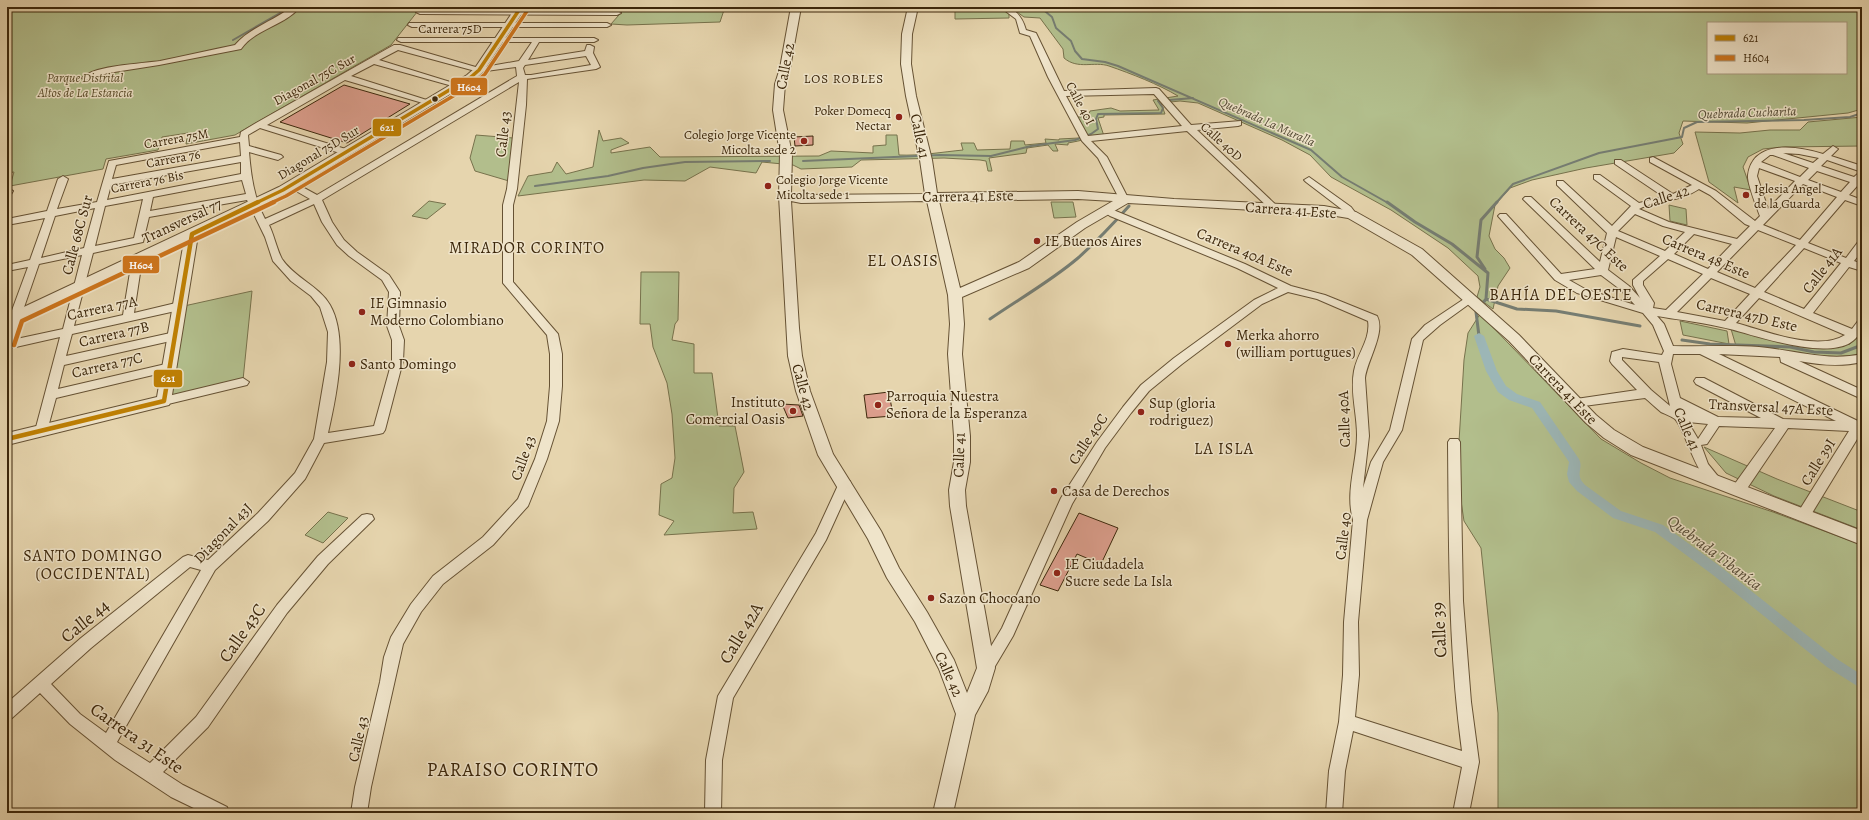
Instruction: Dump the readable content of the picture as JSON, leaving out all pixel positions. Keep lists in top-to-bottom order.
{
  "streets": {
    "street": [
      "Carrera 75D",
      "Calle 42",
      "Diagonal 75C Sur",
      "Calle 40I",
      "Calle 43",
      "Calle 41",
      "Carrera 75M",
      "Calle 40D",
      "Diagonal 75D Sur",
      "Carrera 76",
      "Carrera 76 Bis",
      "Carrera 41 Este",
      "Transversal 77",
      "Carrera 47C Este",
      "Calle 68C Sur",
      "Carrera 40A Este",
      "Carrera 48 Este",
      "Calle 41A",
      "Carrera 77A",
      "Carrera 47D Este",
      "Carrera 77B",
      "Carrera 77C",
      "Transversal 47A Este",
      "Calle 40A",
      "Calle 40C",
      "Calle 39I",
      "Diagonal 43J",
      "Calle 40",
      "Calle 44",
      "Calle 39",
      "Calle 43C",
      "Calle 42A",
      "Carrera 31 Este"
    ]
  },
  "crossings": [
    ["Carrera 75D", "Diagonal 75C Sur"],
    ["Calle 42", "Calle 41"],
    ["Calle 42", "Carrera 41 Este"],
    ["Calle 42", "Carrera 48 Este"],
    ["Calle 42", "Calle 42A"],
    ["Diagonal 75C Sur", "Carrera 75M"],
    ["Diagonal 75C Sur", "Carrera 76"],
    ["Diagonal 75C Sur", "Diagonal 43J"],
    ["Calle 40I", "Calle 40D"],
    ["Calle 40I", "Carrera 41 Este"],
    ["Calle 41", "Carrera 41 Este"],
    ["Calle 41", "Carrera 47C Este"],
    ["Calle 41", "Transversal 47A Este"],
    ["Calle 41", "Calle 40C"],
    ["Carrera 75M", "Carrera 76"],
    ["Carrera 75M", "Calle 68C Sur"],
    ["Carrera 75M", "Diagonal 43J"],
    ["Calle 40D", "Carrera 41 Este"],
    ["Diagonal 75D Sur", "Transversal 77"],
    ["Diagonal 75D Sur", "Diagonal 43J"],
    ["Carrera 76", "Calle 68C Sur"],
    ["Carrera 76", "Diagonal 43J"],
    ["Carrera 76 Bis", "Calle 68C Sur"],
    ["Carrera 76 Bis", "Diagonal 43J"],
    ["Carrera 41 Este", "Calle 39I"],
    ["Carrera 41 Este", "Calle 40"],
    ["Transversal 77", "Calle 68C Sur"],
    ["Transversal 77", "Diagonal 43J"],
    ["Carrera 47C Este", "Carrera 47D Este"],
    ["Calle 68C Sur", "Carrera 77A"],
    ["Calle 68C Sur", "Carrera 77B"],
    ["Calle 68C Sur", "Carrera 77C"],
    ["Carrera 40A Este", "Calle 40A"],
    ["Carrera 40A Este", "Calle 40C"],
    ["Carrera 48 Este", "Calle 41A"],
    ["Carrera 48 Este", "Carrera 47D Este"],
    ["Transversal 47A Este", "Calle 39I"],
    ["Calle 40A", "Calle 40"],
    ["Diagonal 43J", "Calle 44"],
    ["Diagonal 43J", "Carrera 31 Este"],
    ["Calle 44", "Carrera 31 Este"],
    ["Calle 43C", "Carrera 31 Este"]
  ],
  "districts": [
    "LOS ROBLES",
    "MIRADOR CORINTO",
    "EL OASIS",
    "BAHÍA DEL OESTE",
    "LA ISLA",
    "SANTO DOMINGO (OCCIDENTAL)",
    "PARAISO CORINTO"
  ],
  "water": ["Quebrada Cucharita", "Quebrada La Muralla", "Quebrada Tibaníca"],
  "parks": ["Parque Distrital Altos de La Estancia"],
  "places": [
    "Poker Domecq Nectar",
    "Colegio Jorge Vicente Micolta sede 2",
    "Colegio Jorge Vicente Micolta sede 1",
    "Iglesia Angel de la Guarda",
    "IE Buenos Aires",
    "IE Gimnasio Moderno Colombiano",
    "Merka ahorro (william portugues)",
    "Santo Domingo",
    "Parroquia Nuestra Señora de la Esperanza",
    "Instituto Comercial Oasis",
    "Sup (gloria rodriguez)",
    "Casa de Derechos",
    "IE Ciudadela Sucre sede La Isla",
    "Sazon Chocoano"
  ],
  "lines": ["transit line 621", "transit line H604"],
  "legend": ["621", "H604"]
}
